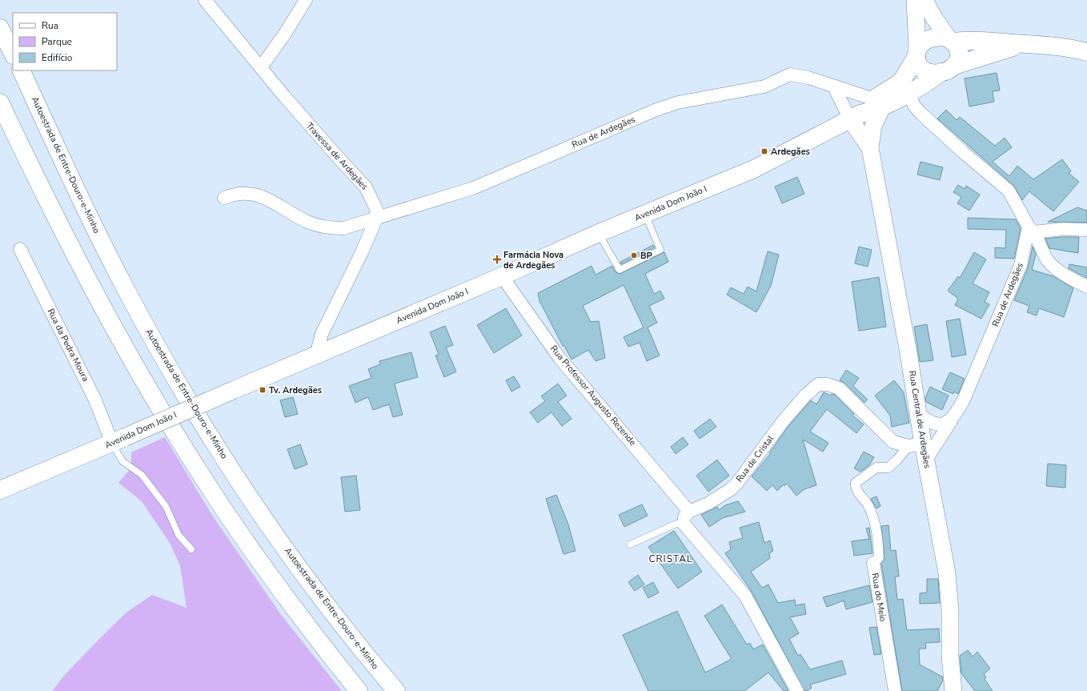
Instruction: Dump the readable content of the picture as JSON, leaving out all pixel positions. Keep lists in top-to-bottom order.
{
  "streets": {
    "main road": ["Autoestrada de Entre-Douro-e-Minho", "Avenida Dom João I"],
    "street": [
      "Rua de Ardegães",
      "Travessa de Ardegães",
      "Rua da Pedra Moura",
      "Rua Professor Augusto Rezende",
      "Rua Central de Ardegães",
      "Rua de Cristal",
      "Rua do Meio"
    ]
  },
  "crossings": [
    ["Rua de Ardegães", "Travessa de Ardegães"],
    ["Rua de Ardegães", "Avenida Dom João I"],
    ["Rua de Ardegães", "Rua Central de Ardegães"],
    ["Avenida Dom João I", "Rua da Pedra Moura"],
    ["Avenida Dom João I", "Rua Professor Augusto Rezende"],
    ["Avenida Dom João I", "Rua Central de Ardegães"],
    ["Rua Professor Augusto Rezende", "Rua de Cristal"],
    ["Rua Central de Ardegães", "Rua de Cristal"],
    ["Rua Central de Ardegães", "Rua do Meio"],
    ["Rua de Cristal", "Rua do Meio"]
  ],
  "districts": ["CRISTAL"],
  "places": {
    "transit": ["Ardegães", "Tv. Ardegães"],
    "other": ["BP"],
    "health": ["Farmácia Nova de Ardegães"]
  },
  "legend": ["Rua", "Parque", "Edifício"]
}
